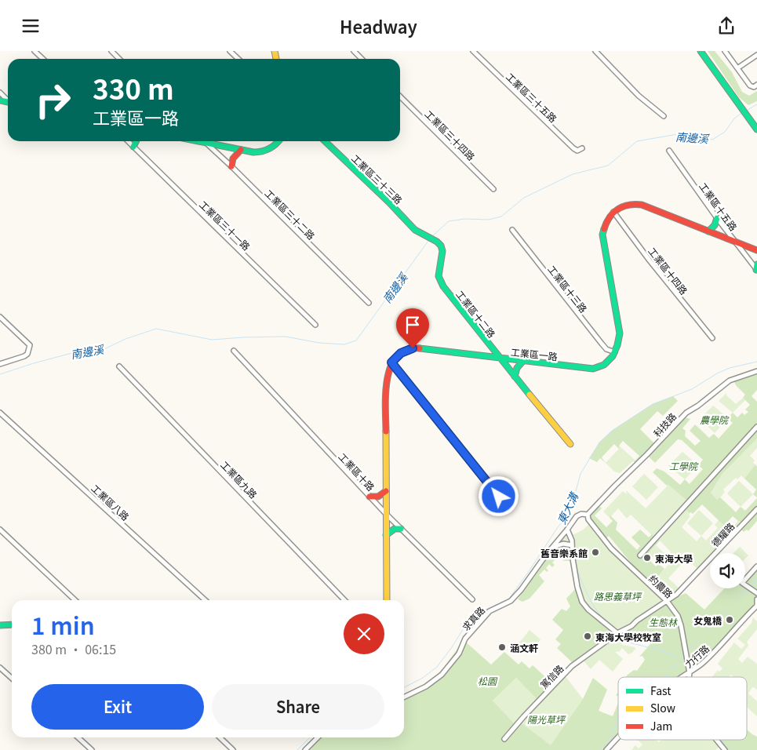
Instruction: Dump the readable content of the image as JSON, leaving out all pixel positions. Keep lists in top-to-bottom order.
{
  "streets": {
    "street": [
      "工業區三十五路",
      "工業區三十四路",
      "工業區三十三路",
      "工業區十五路",
      "工業區三十二路",
      "工業區三十一路",
      "工業區十四路",
      "工業區十三路",
      "工業區十二路",
      "工業區一路",
      "科技路",
      "工業區十路",
      "工業區九路",
      "工業區八路",
      "德耀路",
      "約農路",
      "求真路",
      "力行路",
      "篤信路"
    ]
  },
  "crossings": [
    ["工業區三十三路", "工業區十二路"],
    ["工業區十四路", "工業區一路"],
    ["工業區十三路", "工業區一路"],
    ["工業區十二路", "工業區一路"],
    ["科技路", "約農路"],
    ["科技路", "求真路"],
    ["德耀路", "約農路"],
    ["德耀路", "篤信路"],
    ["約農路", "求真路"],
    ["約農路", "力行路"],
    ["約農路", "篤信路"]
  ],
  "water": ["南邊溪", "東大溝"],
  "parks": [
    "農學院",
    "工學院",
    "路思義草坪",
    "生態林",
    "松園",
    "陽光草坪"
  ],
  "places": [
    "舊音樂系館",
    "東海大學",
    "女鬼橋",
    "東海大學校牧室",
    "涵文軒"
  ],
  "legend": ["Fast", "Slow", "Jam"],
  "page": {
    "header": "Headway",
    "turn": ["330 m", "工業區一路"],
    "heading": ["1 min", "380 m · 06:15"],
    "buttons": ["Exit", "Share"]
  }
}
